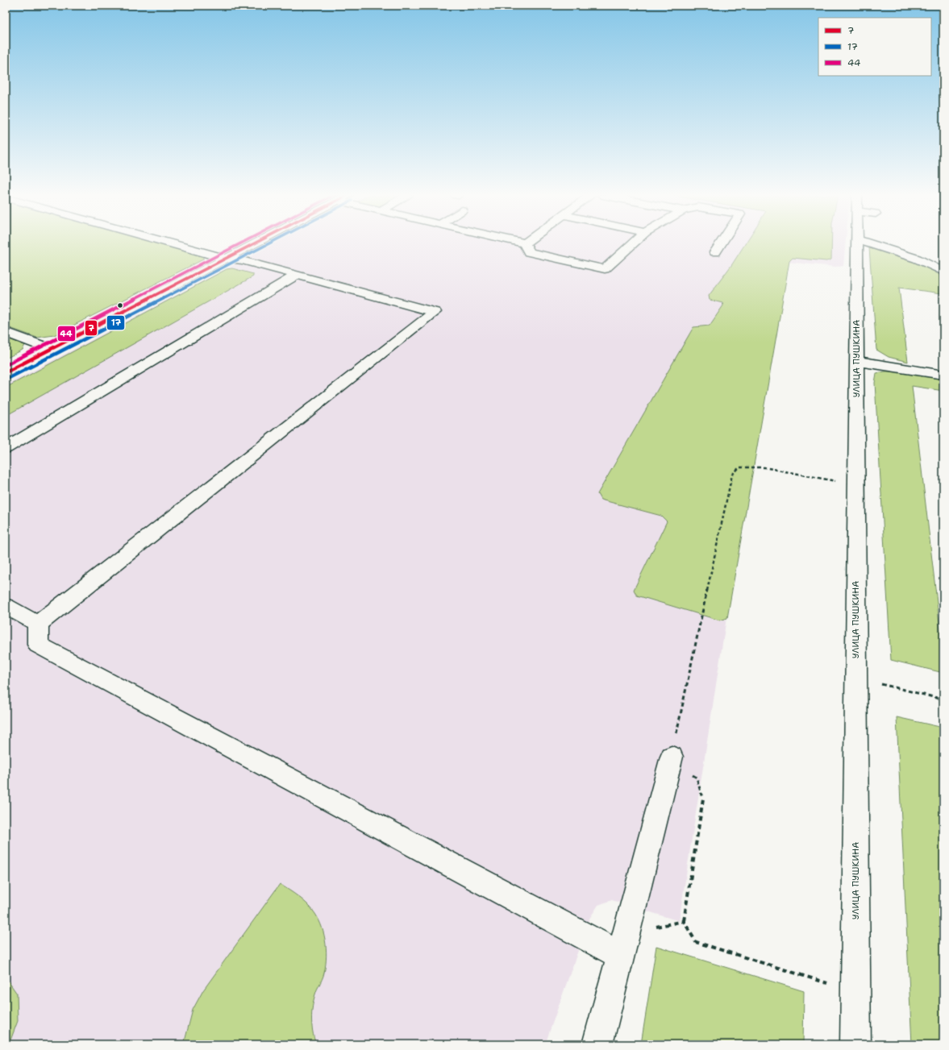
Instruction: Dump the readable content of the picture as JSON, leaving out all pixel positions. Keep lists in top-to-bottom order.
{
  "streets": {
    "street": ["УЛИЦА ПУШКИНА"]
  },
  "lines": ["transit line 7", "transit line 17", "transit line 44"],
  "legend": ["7", "17", "44"]
}
